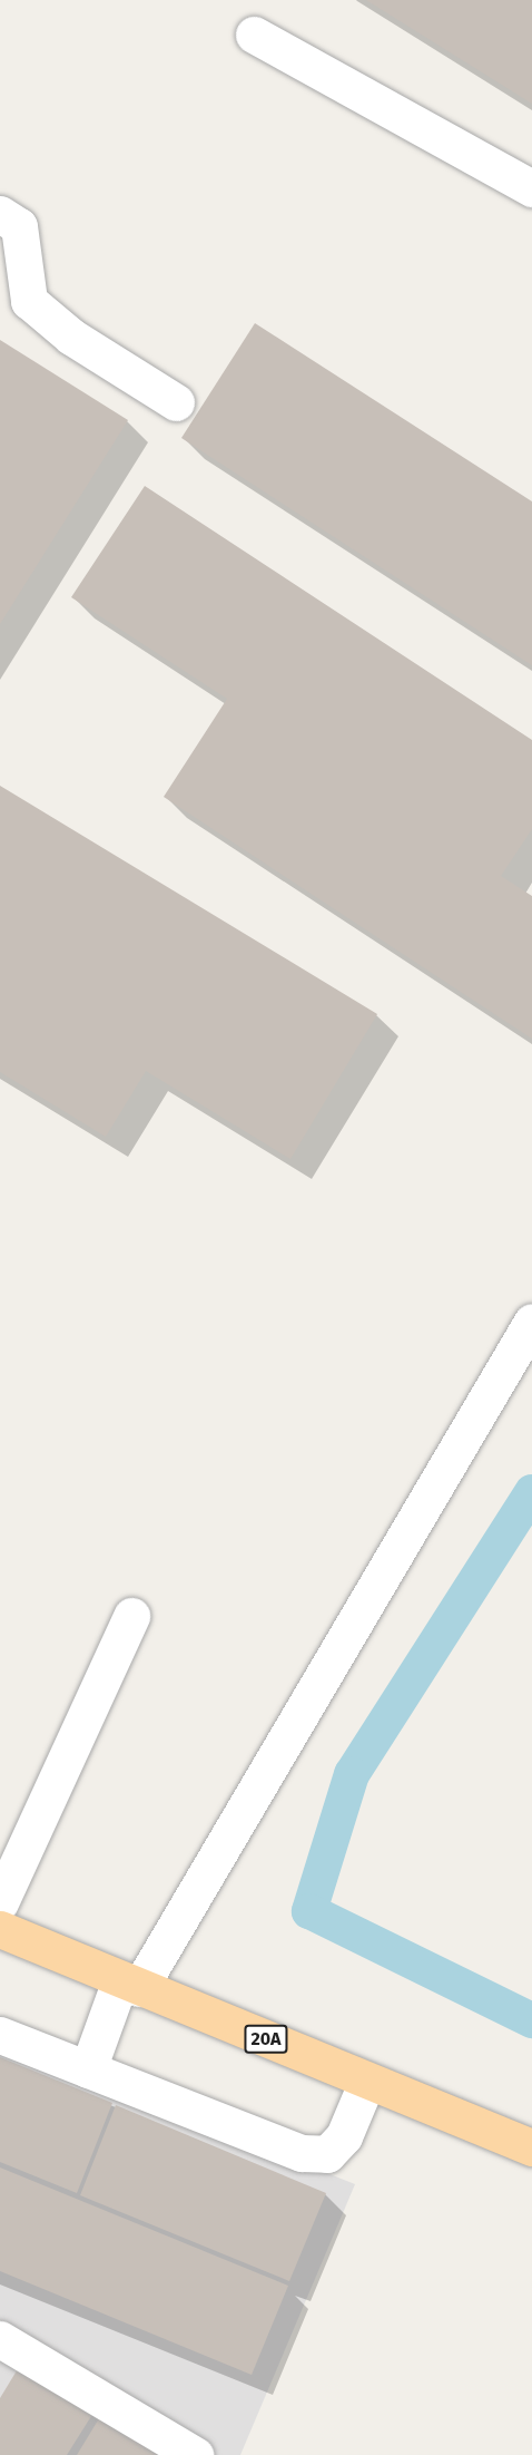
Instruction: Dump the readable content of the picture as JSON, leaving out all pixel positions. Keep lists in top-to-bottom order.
{
  "streets": {
    "main road": ["20A"]
  }
}
